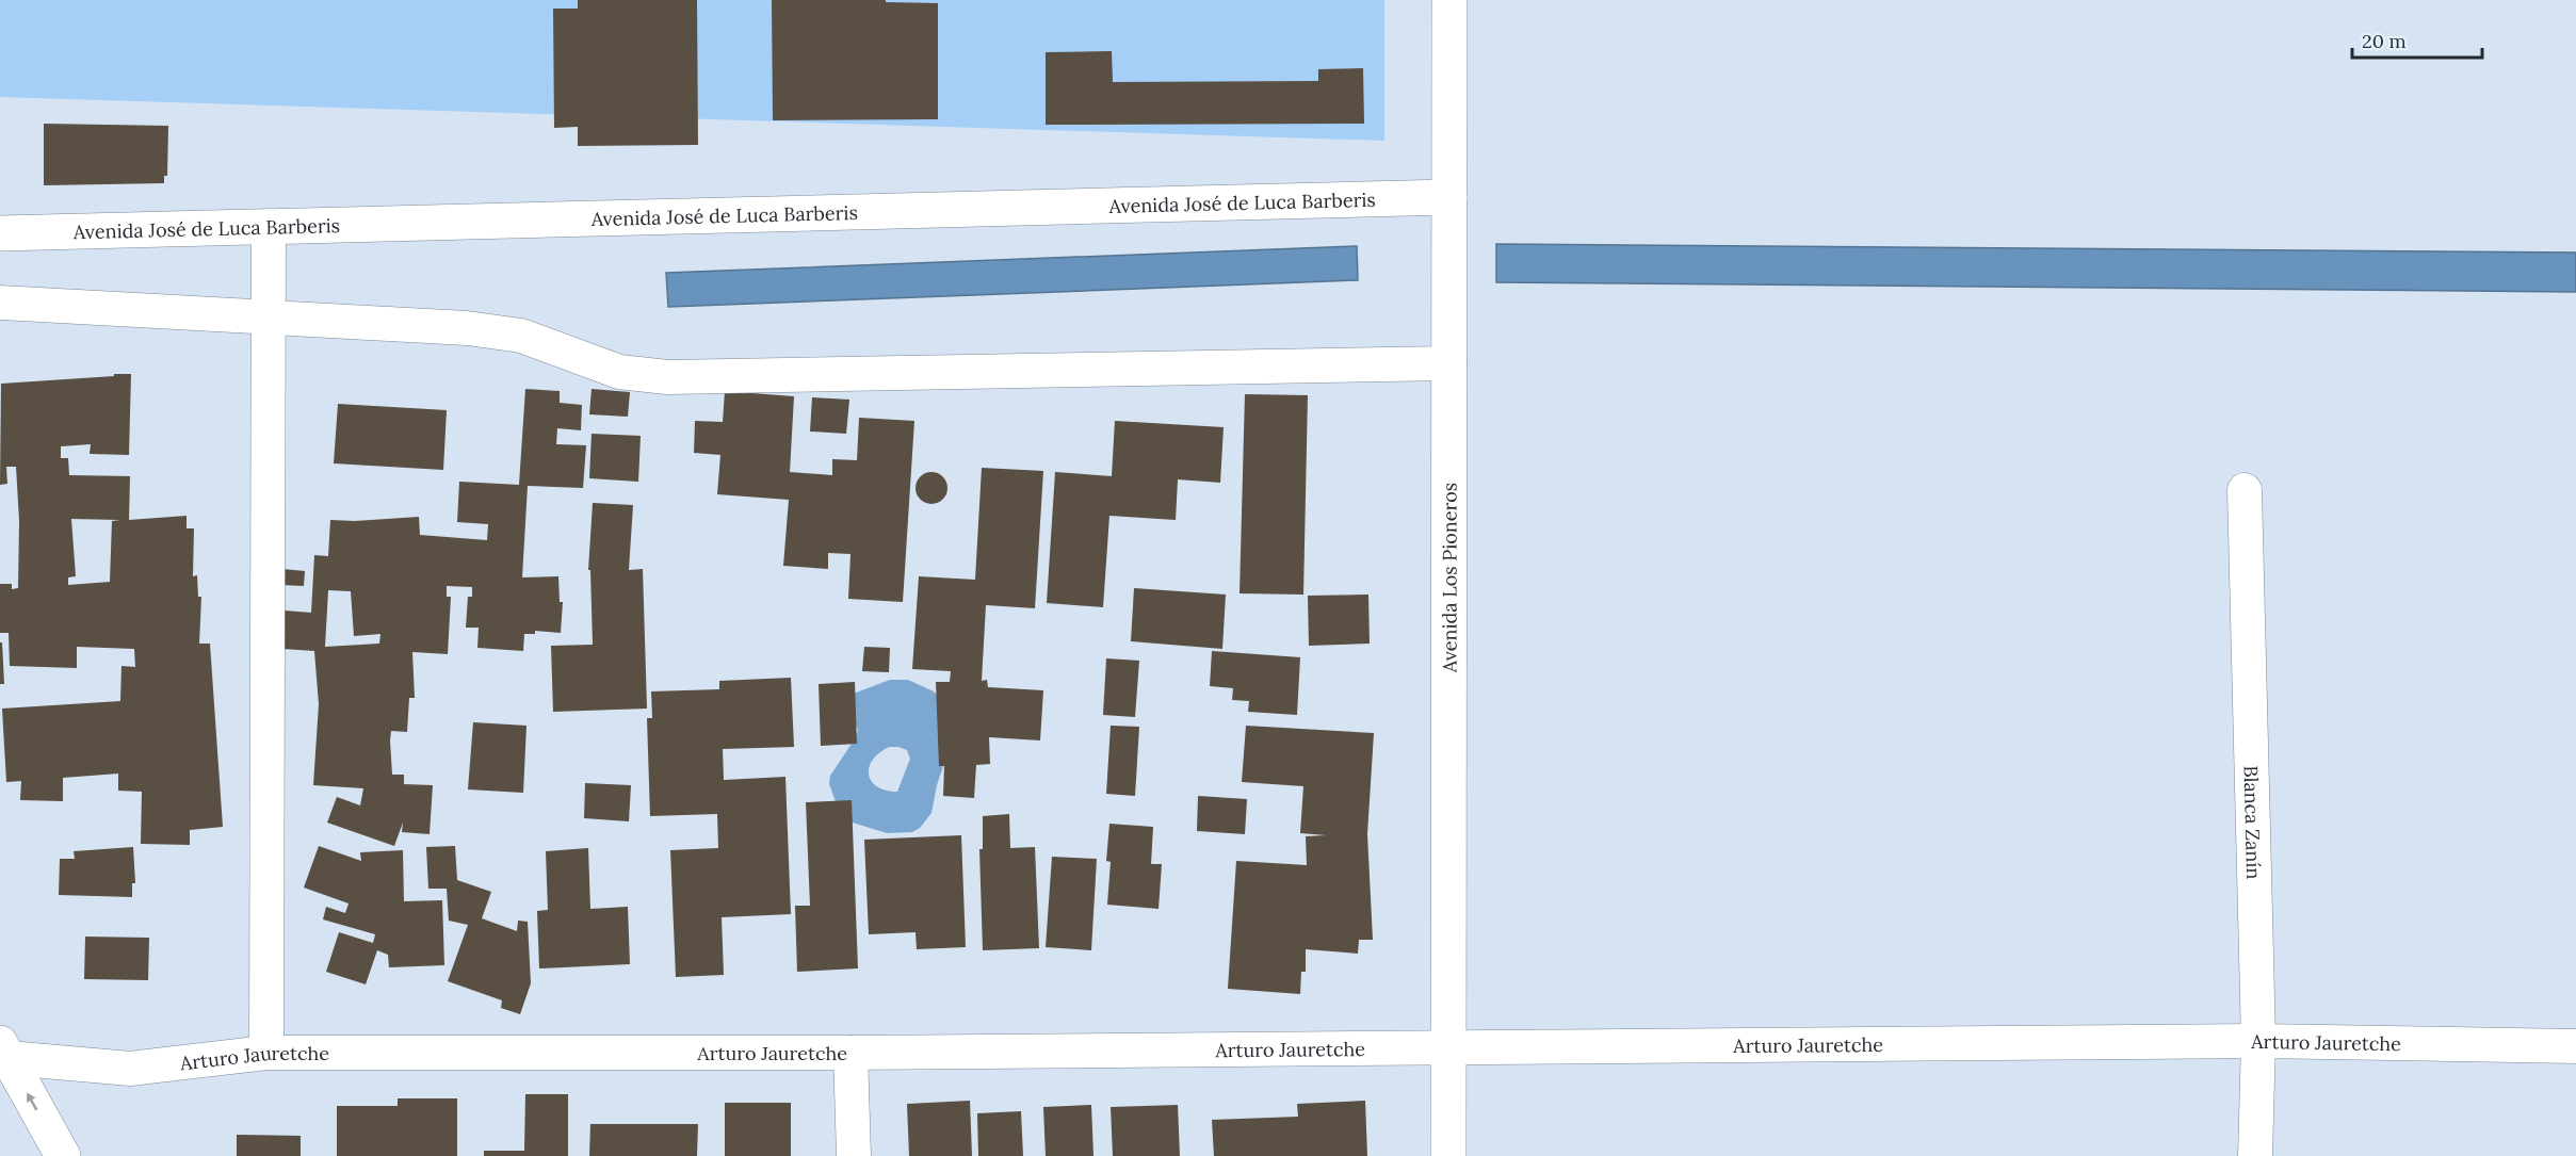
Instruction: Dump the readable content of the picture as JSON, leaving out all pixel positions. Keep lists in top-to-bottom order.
{
  "streets": {
    "main road": ["Avenida José de Luca Barberis", "Avenida Los Pioneros"],
    "street": ["Blanca Zanín", "Arturo Jauretche"]
  },
  "crossings": [
    ["Avenida José de Luca Barberis", "Avenida Los Pioneros"],
    ["Avenida Los Pioneros", "Arturo Jauretche"],
    ["Blanca Zanín", "Arturo Jauretche"]
  ],
  "scale_bar": "20 m"
}
